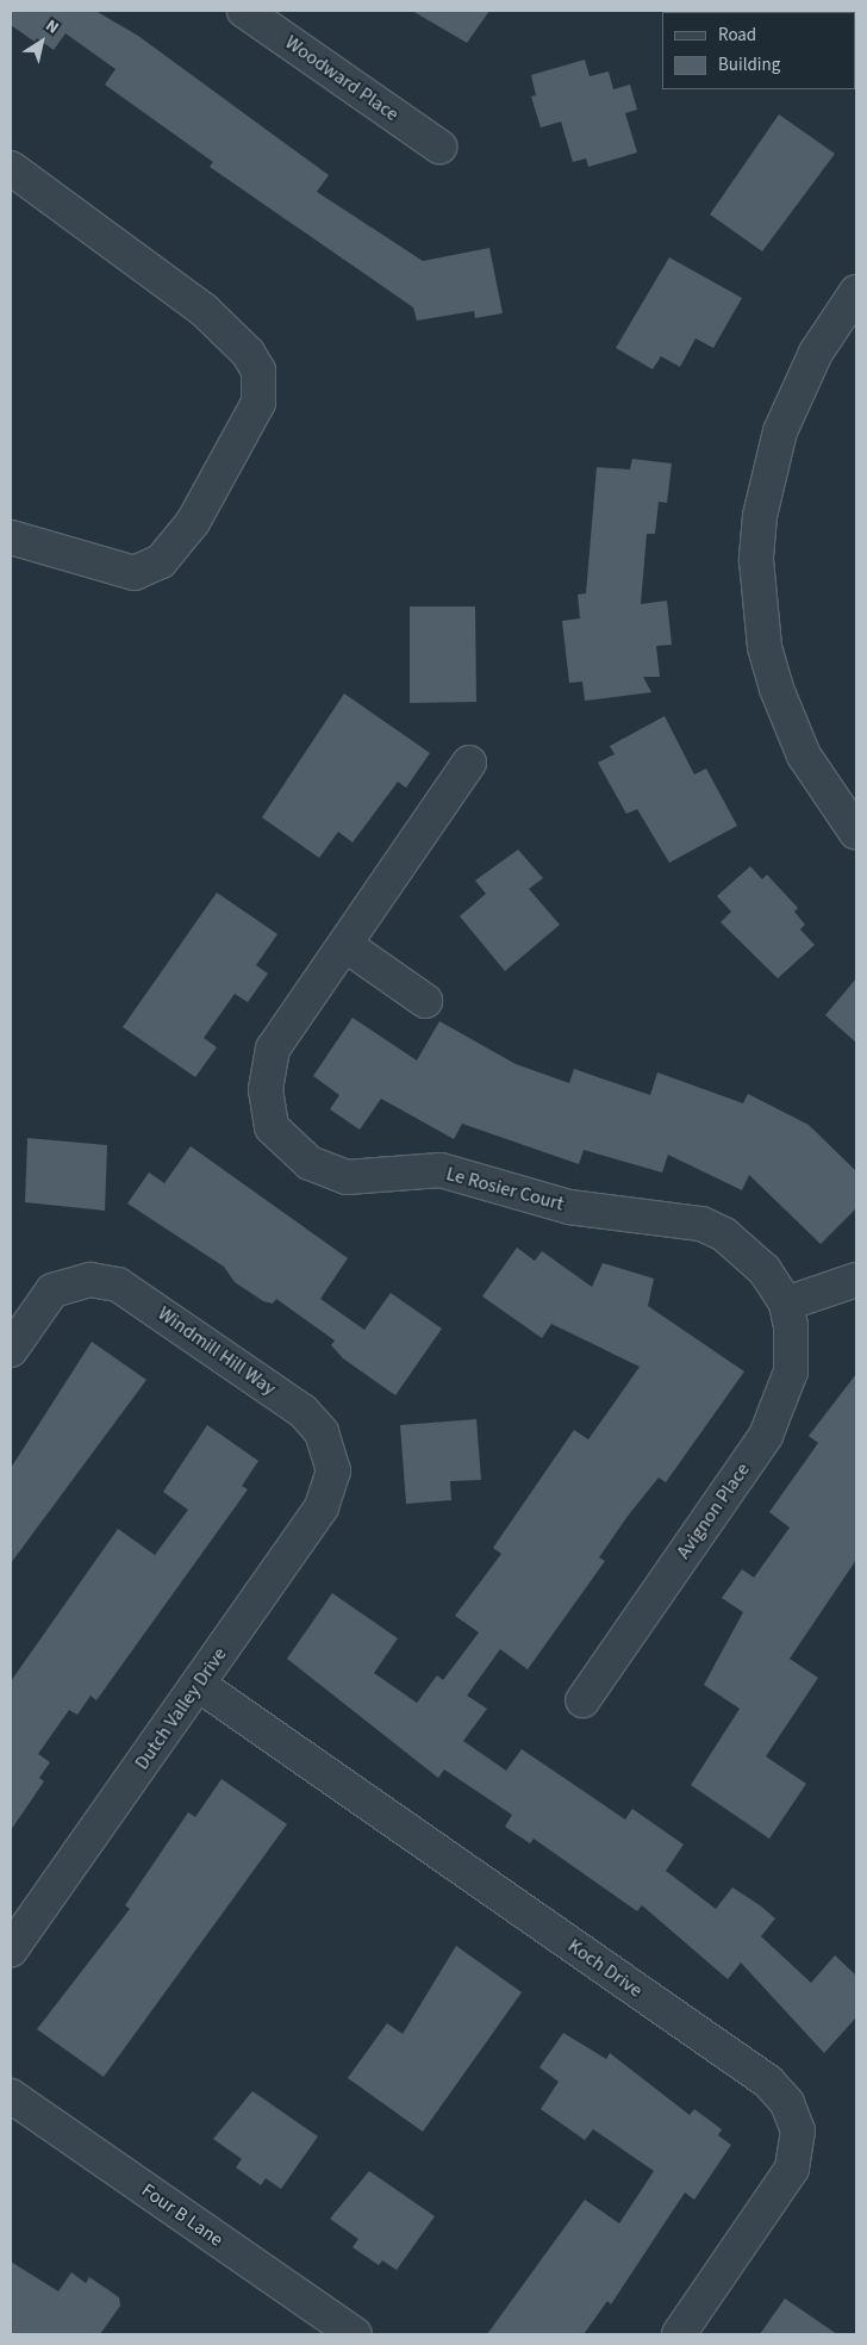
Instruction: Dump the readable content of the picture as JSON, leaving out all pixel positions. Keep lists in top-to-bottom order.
{
  "streets": {
    "street": [
      "Woodward Place",
      "Le Rosier Court",
      "Windmill Hill Way",
      "Avignon Place",
      "Dutch Valley Drive",
      "Koch Drive",
      "Four B Lane"
    ]
  },
  "crossings": [
    ["Le Rosier Court", "Avignon Place"],
    ["Windmill Hill Way", "Dutch Valley Drive"],
    ["Dutch Valley Drive", "Koch Drive"]
  ],
  "legend": ["Road", "Building"],
  "north": "top right"
}
